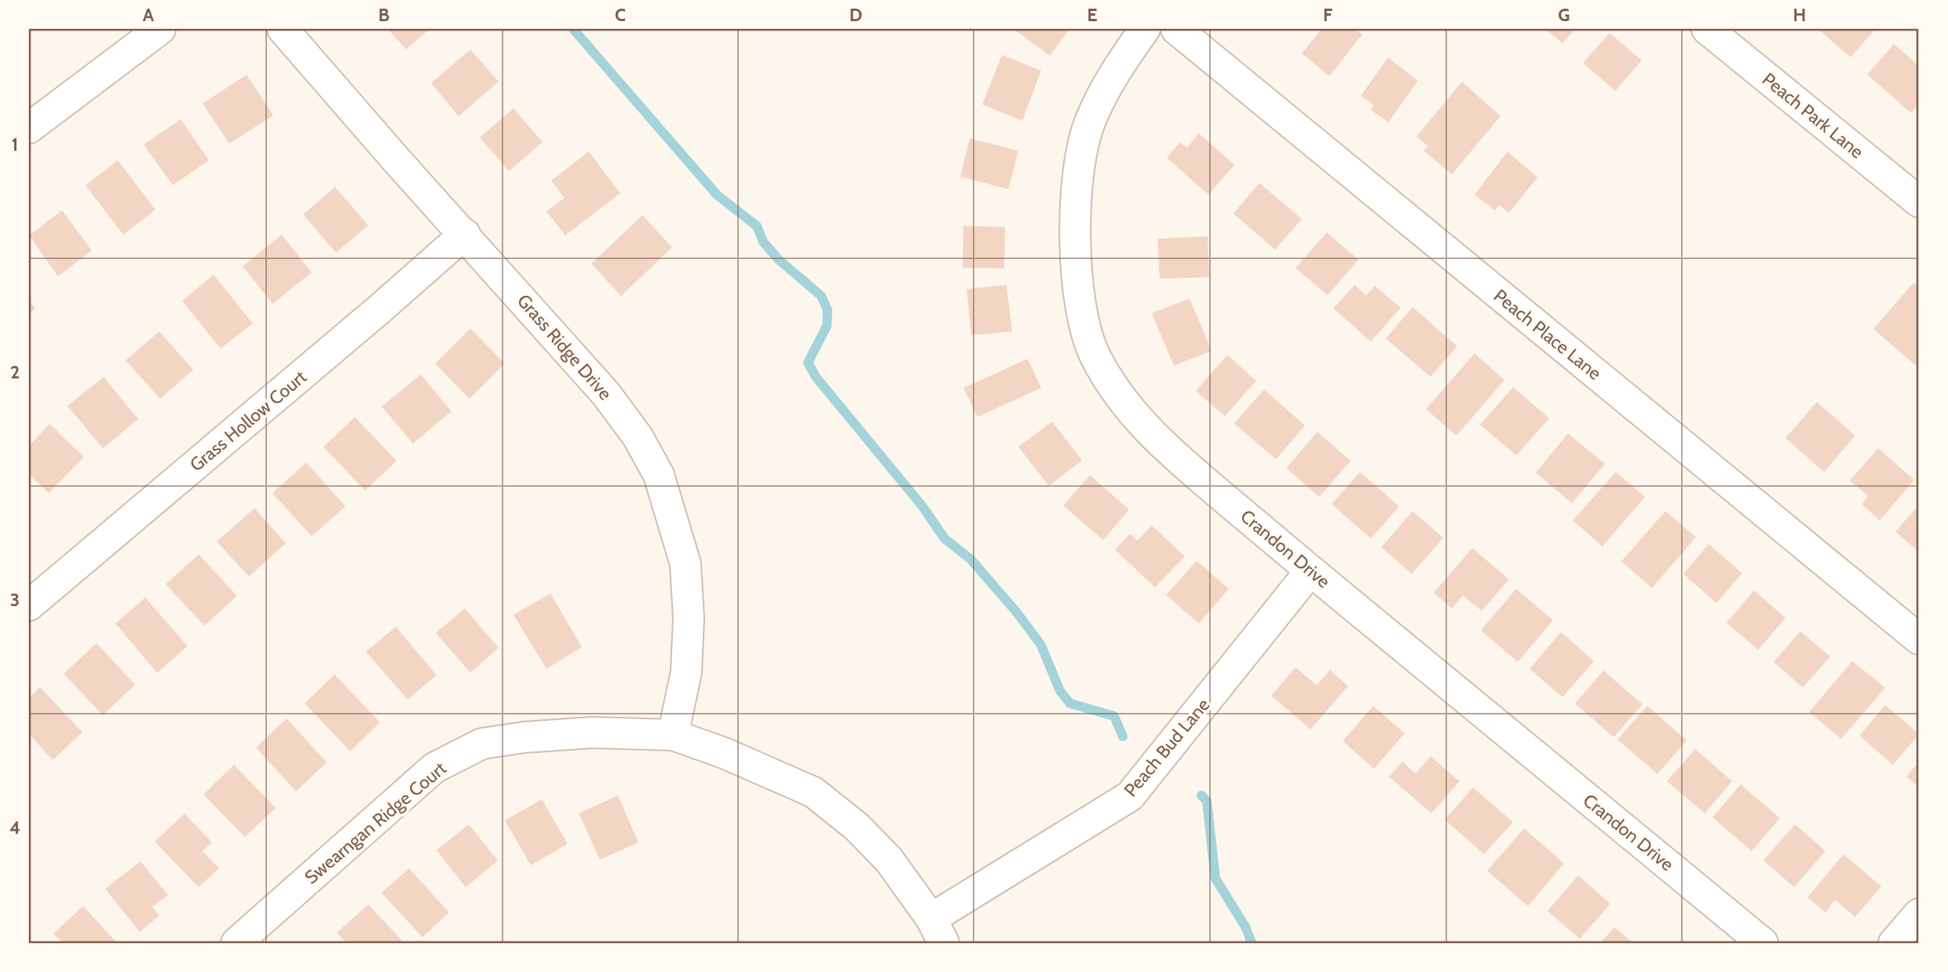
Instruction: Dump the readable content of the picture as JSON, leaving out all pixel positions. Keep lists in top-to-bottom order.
{
  "streets": {
    "street": [
      "Peach Park Lane",
      "Peach Place Lane",
      "Grass Ridge Drive",
      "Grass Hollow Court",
      "Crandon Drive",
      "Peach Bud Lane",
      "Swearngan Ridge Court"
    ]
  },
  "crossings": [
    ["Grass Ridge Drive", "Grass Hollow Court"],
    ["Grass Ridge Drive", "Swearngan Ridge Court"],
    ["Crandon Drive", "Peach Bud Lane"],
    ["Peach Bud Lane", "Swearngan Ridge Court"]
  ],
  "grid": {
    "columns": [
      "A",
      "B",
      "C",
      "D",
      "E",
      "F",
      "G",
      "H"
    ],
    "rows": [
      "1",
      "2",
      "3",
      "4"
    ]
  }
}
